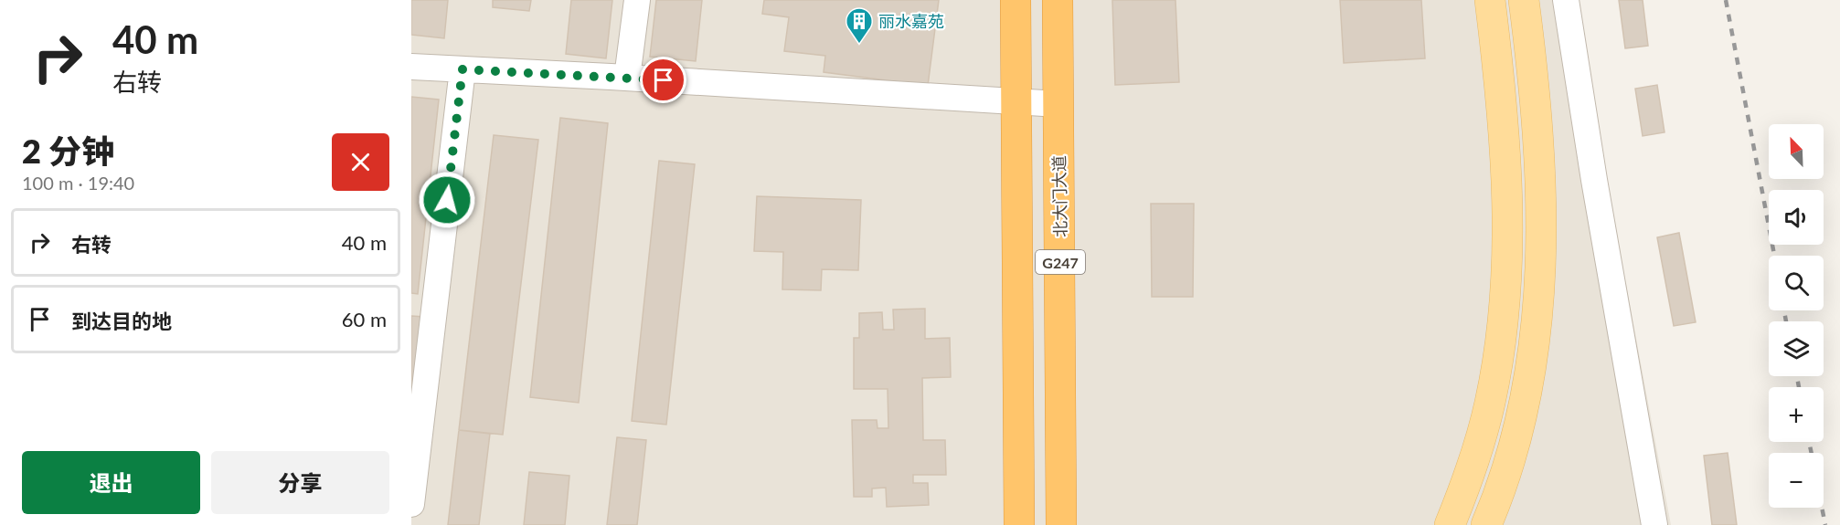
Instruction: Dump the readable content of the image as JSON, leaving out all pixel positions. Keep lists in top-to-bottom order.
{
  "streets": {
    "highway": ["北大门大道", "G247"]
  },
  "places": {
    "building": ["丽水嘉苑"]
  },
  "north": "top left",
  "page": {
    "turn": ["40 m", "右转"],
    "heading": ["2 分钟", "100 m · 19:40"],
    "map_buttons": ["+", "−"],
    "list": [
      {
        "name": "右转",
        "value": "40 m"
      },
      {
        "name": "到达目的地",
        "value": "60 m"
      }
    ],
    "buttons": ["退出", "分享"]
  }
}
